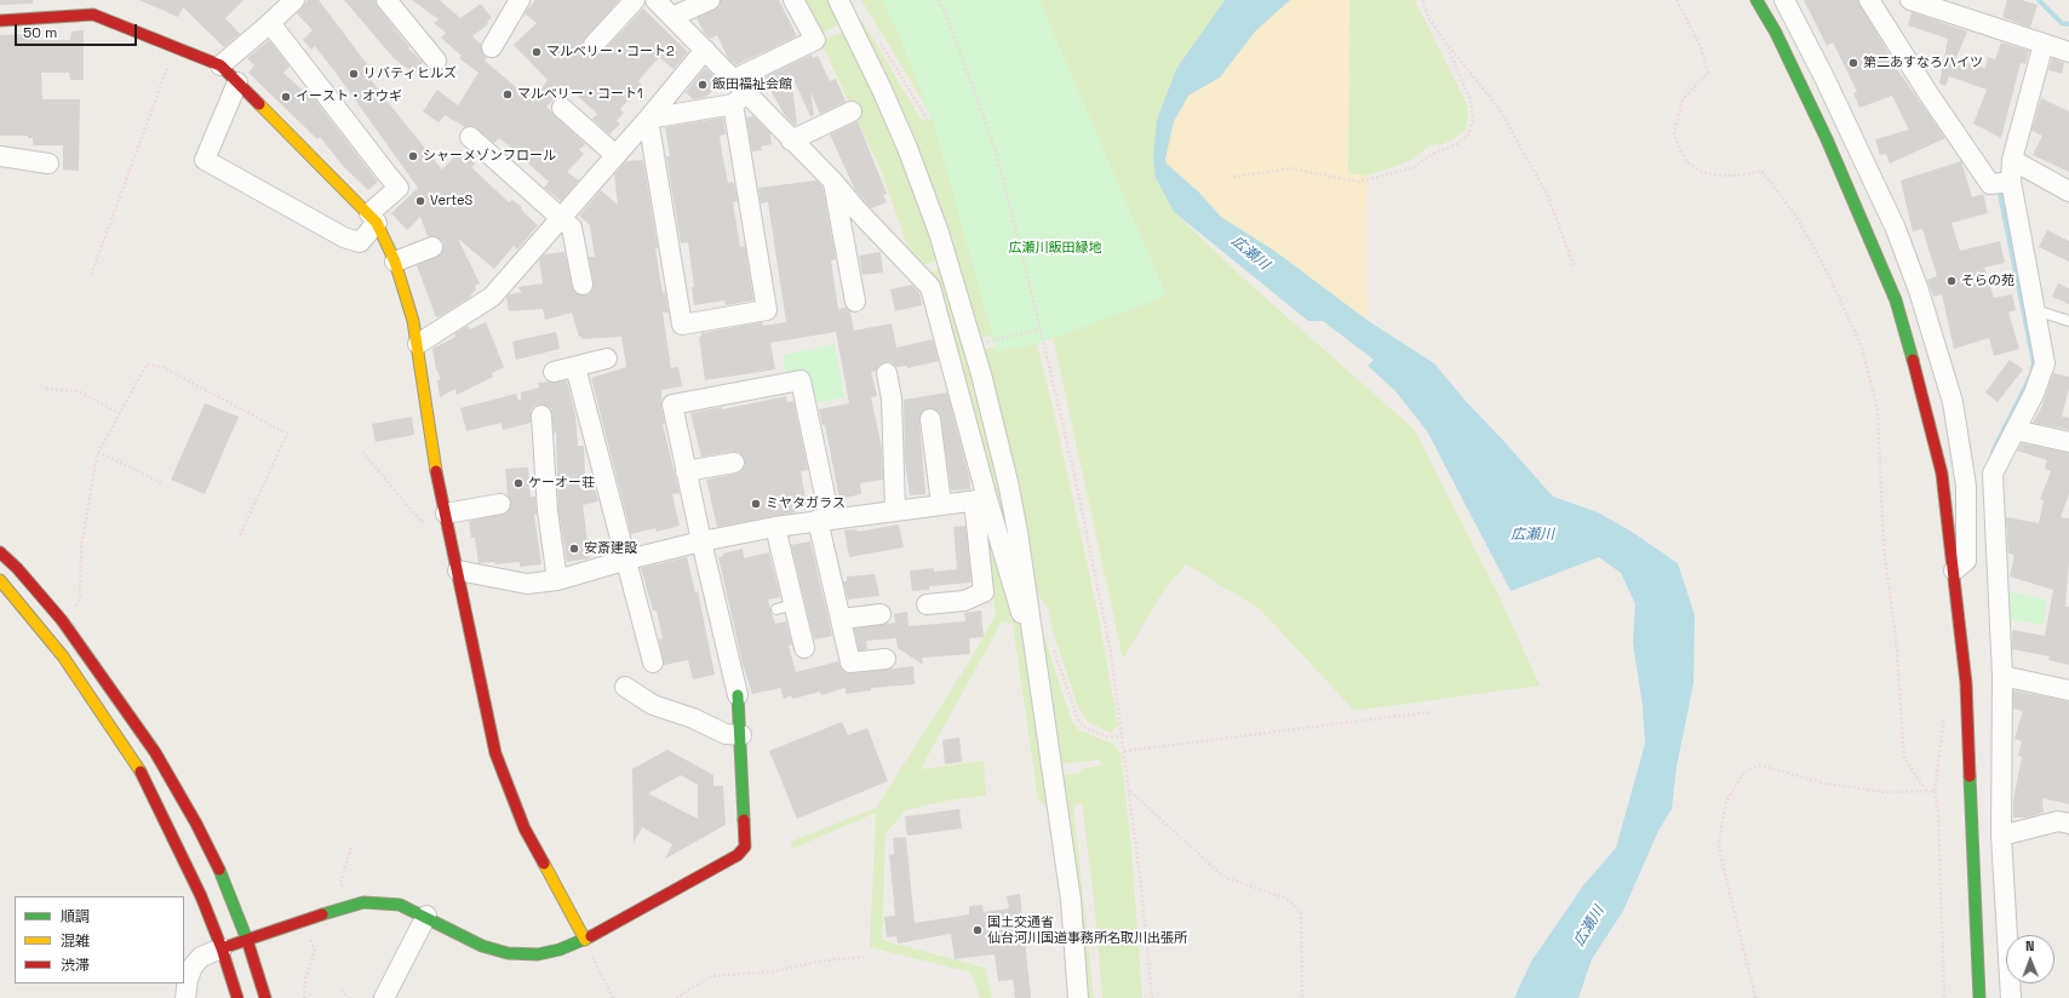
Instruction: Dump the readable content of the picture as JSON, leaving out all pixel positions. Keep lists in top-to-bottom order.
{
  "water": ["広瀬川"],
  "parks": ["広瀬川飯田緑地"],
  "places": [
    "マルベリー・コート2",
    "第二あすなろハイツ",
    "リバティヒルズ",
    "飯田福祉会館",
    "マルベリー・コート1",
    "イースト・オウギ",
    "シャーメゾンフロール",
    "VerteS",
    "そらの苑",
    "ケーオー荘",
    "ミヤタガラス",
    "安斎建設",
    "国土交通省 仙台河川国道事務所名取川出張所"
  ],
  "legend": ["順調", "混雑", "渋滞"],
  "scale_bar": "50 m",
  "north": "top"
}
